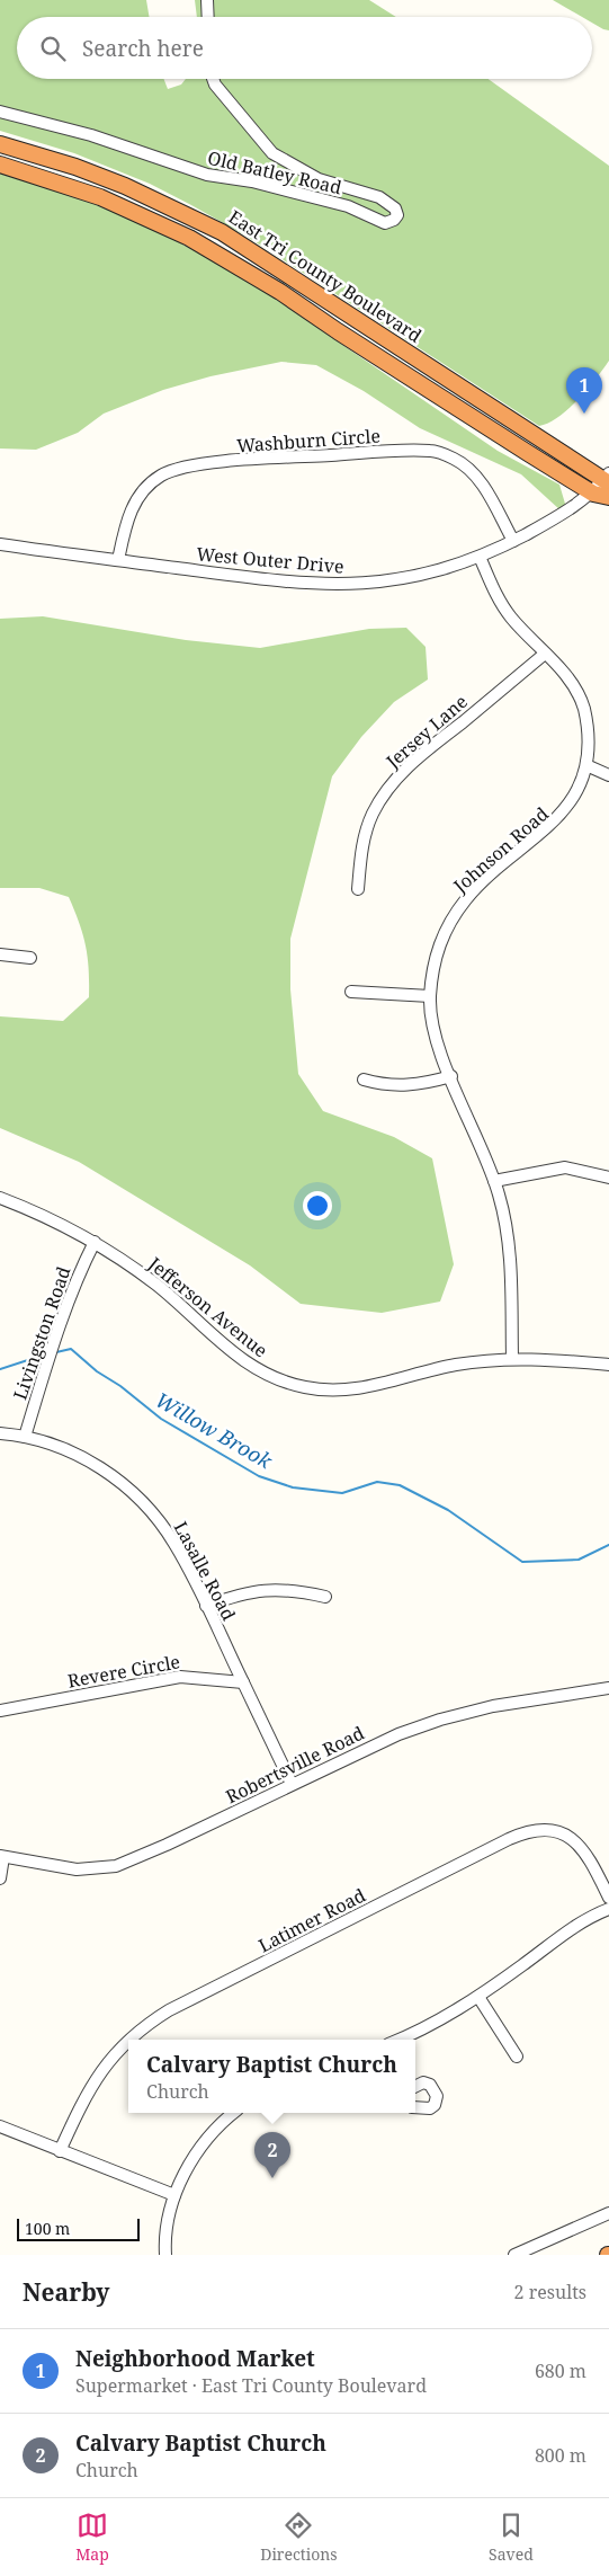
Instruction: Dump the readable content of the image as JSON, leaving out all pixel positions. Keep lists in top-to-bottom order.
{
  "streets": {
    "highway": ["East Tri County Boulevard"],
    "street": [
      "Old Batley Road",
      "Washburn Circle",
      "West Outer Drive",
      "Jersey Lane",
      "Johnson Road",
      "Jefferson Avenue",
      "Livingston Road",
      "Lasalle Road",
      "Revere Circle",
      "Robertsville Road",
      "Latimer Road"
    ]
  },
  "crossings": [
    ["East Tri County Boulevard", "West Outer Drive"],
    ["Washburn Circle", "West Outer Drive"],
    ["West Outer Drive", "Johnson Road"],
    ["Jersey Lane", "Johnson Road"],
    ["Johnson Road", "Jefferson Avenue"],
    ["Jefferson Avenue", "Livingston Road"],
    ["Livingston Road", "Lasalle Road"],
    ["Lasalle Road", "Revere Circle"]
  ],
  "water": ["Willow Brook"],
  "scale_bar": "100 m",
  "page": {
    "search": "Search here",
    "pins": ["1", "2"],
    "popup": ["Calvary Baptist Church", "Church"],
    "scale": "100 m",
    "heading": ["Nearby", "2 results"],
    "list": [
      {
        "mark": "1",
        "name": "Neighborhood Market",
        "note": "Supermarket · East Tri County Boulevard",
        "value": "680 m"
      },
      {
        "mark": "2",
        "name": "Calvary Baptist Church",
        "note": "Church",
        "value": "800 m"
      }
    ],
    "nav": ["Map", "Directions", "Saved"]
  }
}
